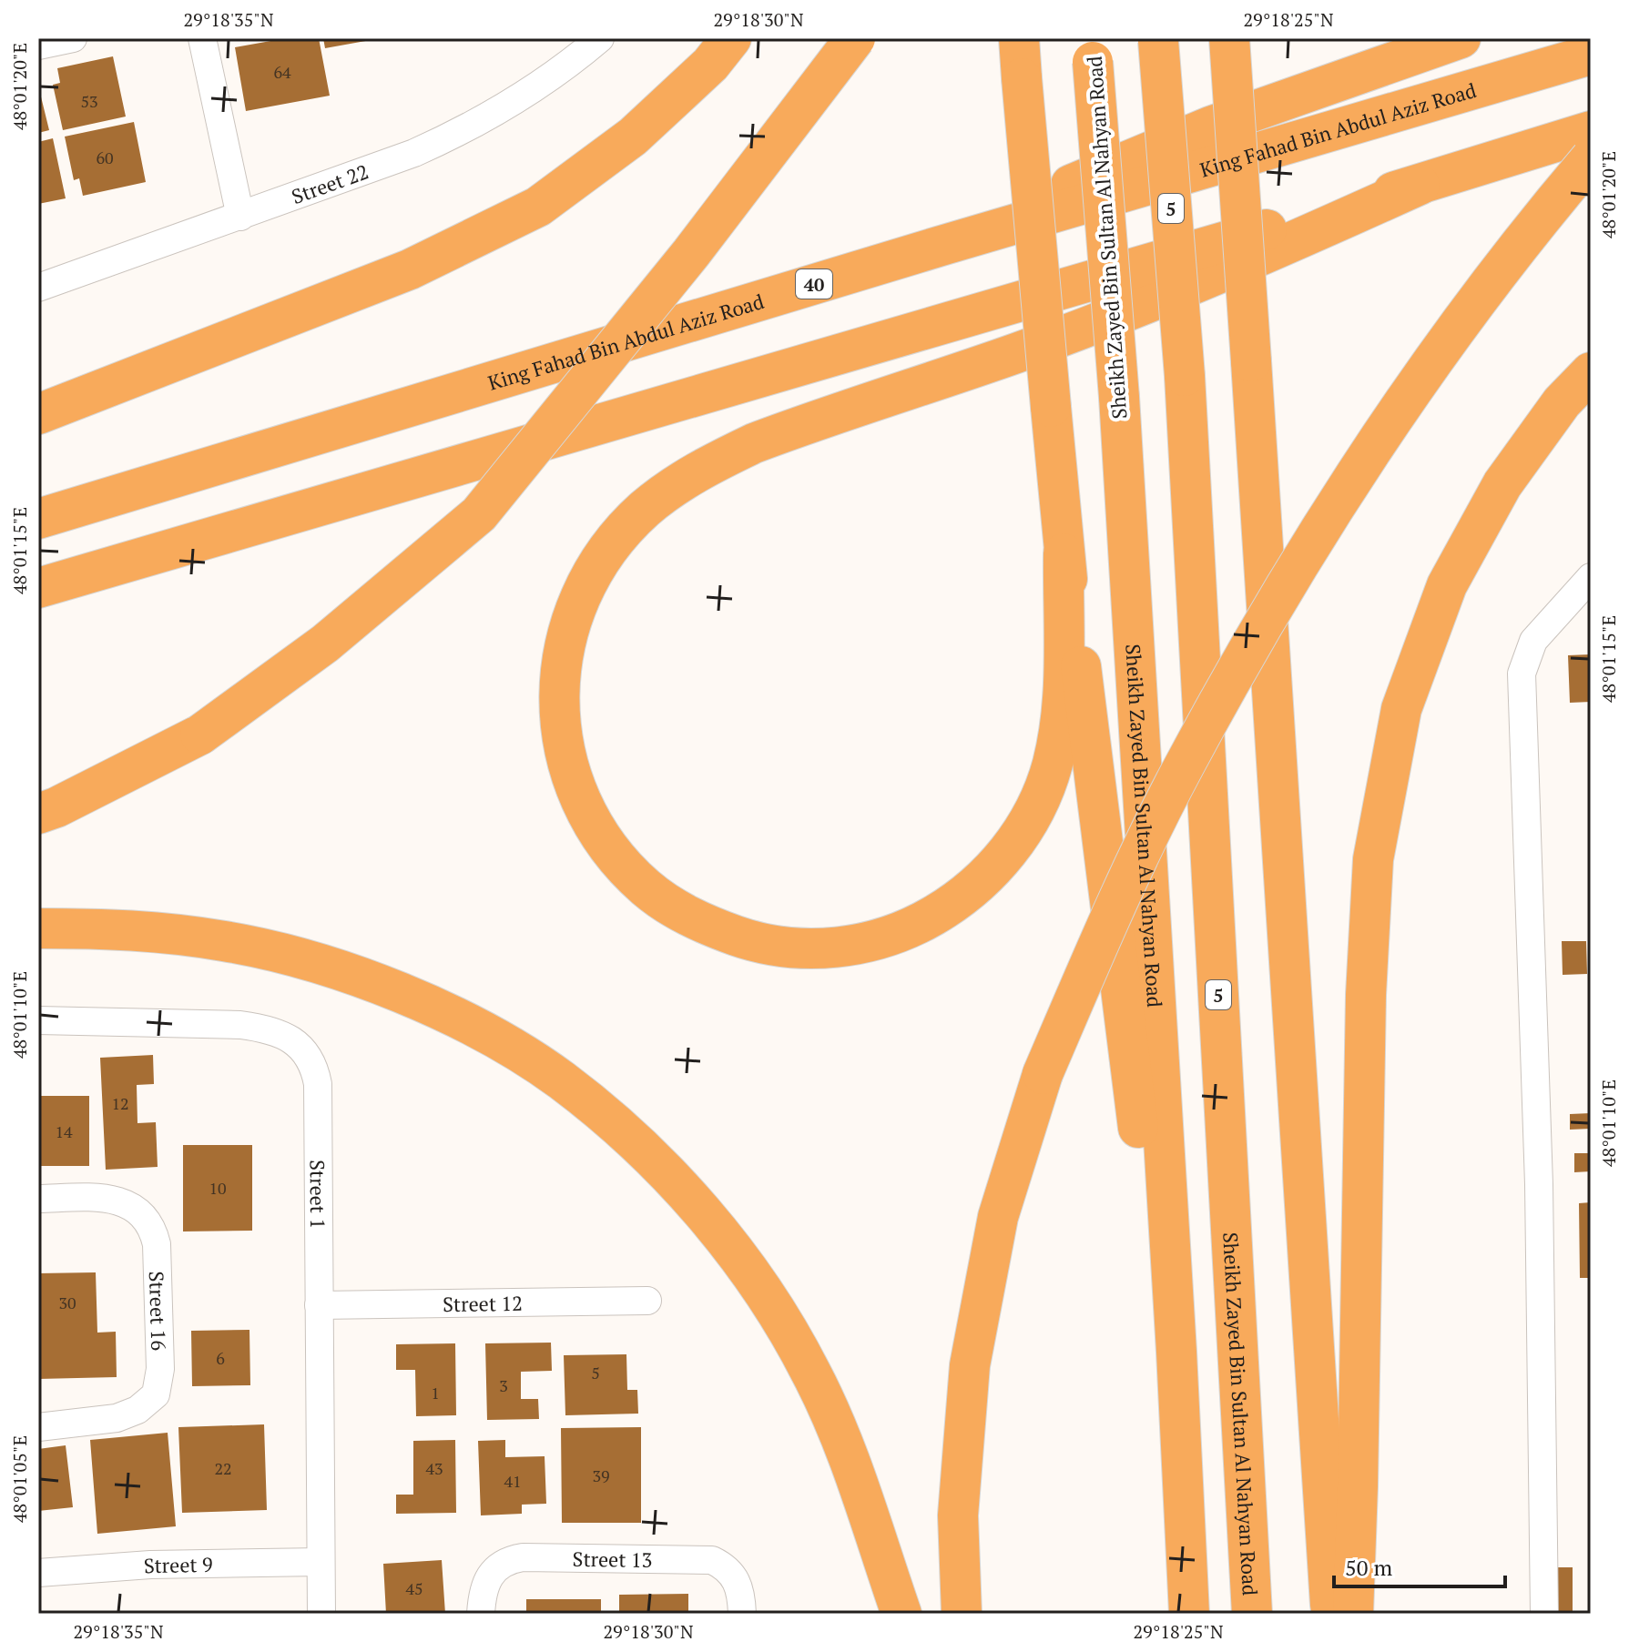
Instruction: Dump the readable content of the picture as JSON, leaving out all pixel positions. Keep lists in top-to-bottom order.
{
  "streets": {
    "highway": [
      "King Fahad Bin Abdul Aziz Road",
      "5",
      "Sheikh Zayed Bin Sultan Al Nahyan Road",
      "40"
    ],
    "street": [
      "Street 22",
      "Street 1",
      "Street 12",
      "Street 16",
      "Street 13",
      "Street 9"
    ]
  },
  "crossings": [
    ["Street 1", "Street 12"],
    ["Street 1", "Street 9"]
  ],
  "house_numbers": [
    "64",
    "53",
    "60",
    "12",
    "14",
    "10",
    "30",
    "6",
    "5",
    "3",
    "1",
    "22",
    "43",
    "39",
    "41",
    "45"
  ],
  "scale_bar": "50 m",
  "coordinates": [
    "29°18'35\"N",
    "29°18'30\"N",
    "29°18'25\"N",
    "48°01'20\"E",
    "48°01'15\"E",
    "48°01'10\"E",
    "48°01'05\"E"
  ]
}
